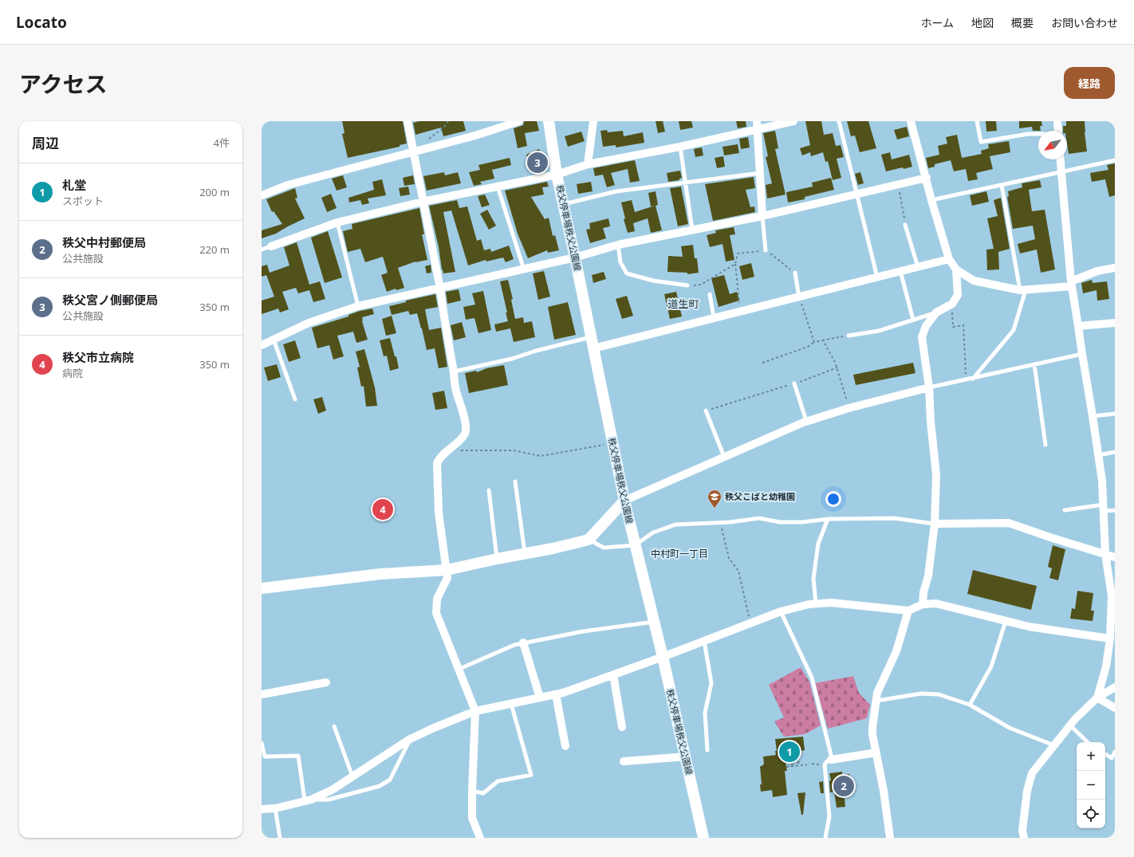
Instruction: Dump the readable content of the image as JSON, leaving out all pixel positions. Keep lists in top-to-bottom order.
{
  "streets": {
    "main road": ["秩父停車場秩父公園線"]
  },
  "districts": ["道生町", "中村町一丁目"],
  "places": {
    "school or university": ["秩父こばと幼稚園"]
  },
  "north": "bottom left",
  "page": {
    "header": "Locato",
    "nav": [
      "ホーム",
      "地図",
      "概要",
      "お問い合わせ"
    ],
    "title": "アクセス",
    "buttons": "経路",
    "heading": ["周辺", "4件"],
    "pins": [
      "3",
      "4",
      "1",
      "2"
    ],
    "list": [
      {
        "mark": "1",
        "name": "札堂",
        "note": "スポット",
        "value": "200 m"
      },
      {
        "mark": "2",
        "name": "秩父中村郵便局",
        "note": "公共施設",
        "value": "220 m"
      },
      {
        "mark": "3",
        "name": "秩父宮ノ側郵便局",
        "note": "公共施設",
        "value": "350 m"
      },
      {
        "mark": "4",
        "name": "秩父市立病院",
        "note": "病院",
        "value": "350 m"
      }
    ],
    "map_buttons": ["+", "−"]
  }
}
